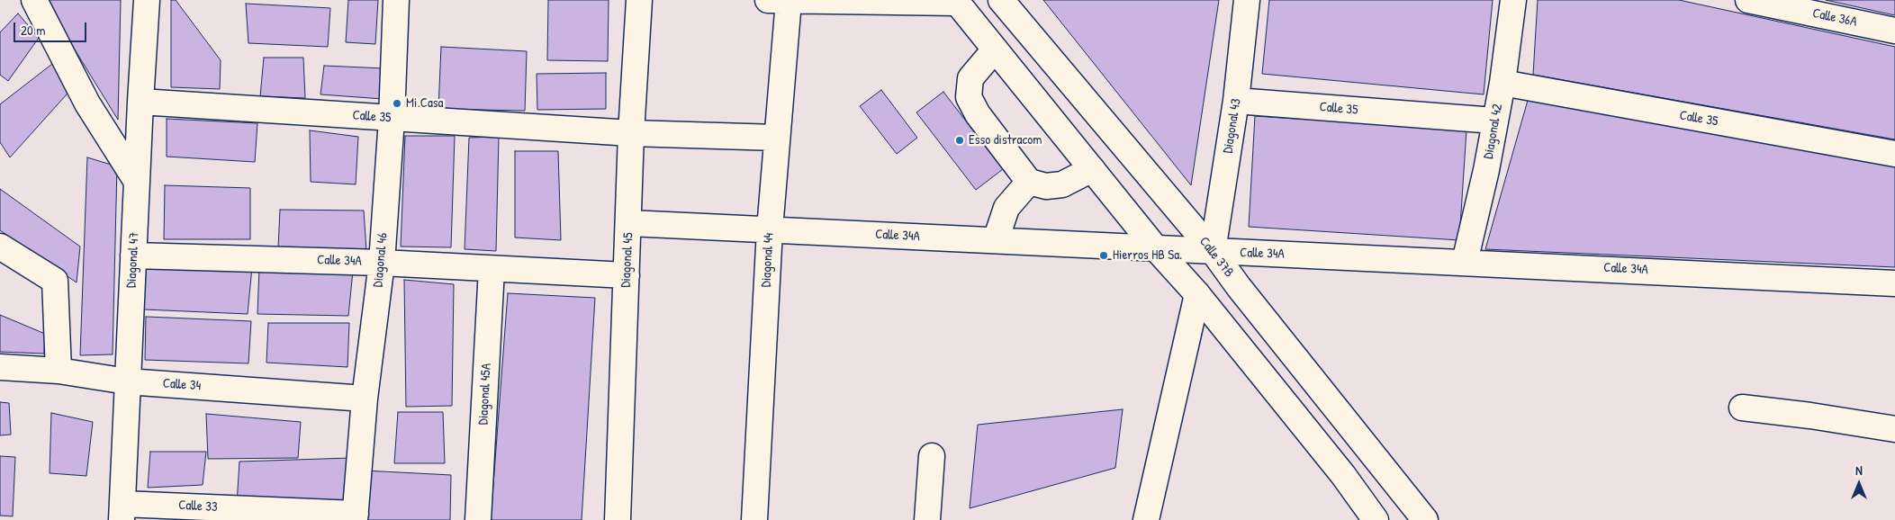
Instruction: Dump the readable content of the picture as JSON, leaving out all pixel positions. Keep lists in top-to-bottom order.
{
  "streets": {
    "street": [
      "Calle 36A",
      "Calle 35",
      "Diagonal 43",
      "Diagonal 42",
      "Calle 34A",
      "Calle 37B",
      "Diagonal 47",
      "Diagonal 46",
      "Diagonal 45",
      "Diagonal 44",
      "Calle 34",
      "Diagonal 45A",
      "Calle 33"
    ]
  },
  "crossings": [
    ["Calle 35", "Diagonal 43"],
    ["Calle 35", "Diagonal 42"],
    ["Calle 35", "Diagonal 47"],
    ["Calle 35", "Diagonal 46"],
    ["Calle 35", "Diagonal 45"],
    ["Calle 35", "Diagonal 44"],
    ["Diagonal 43", "Calle 34A"],
    ["Diagonal 43", "Calle 37B"],
    ["Diagonal 42", "Calle 34A"],
    ["Calle 34A", "Calle 37B"],
    ["Calle 34A", "Diagonal 47"],
    ["Calle 34A", "Diagonal 46"],
    ["Calle 34A", "Diagonal 45"],
    ["Calle 34A", "Diagonal 44"],
    ["Calle 34A", "Diagonal 45A"],
    ["Diagonal 47", "Calle 34"],
    ["Diagonal 47", "Calle 33"],
    ["Diagonal 46", "Calle 34"],
    ["Diagonal 46", "Calle 33"]
  ],
  "places": ["Mi Casa", "Esso distracom", "Hierros HB Sa."],
  "scale_bar": "20 m",
  "north": "top"
}
